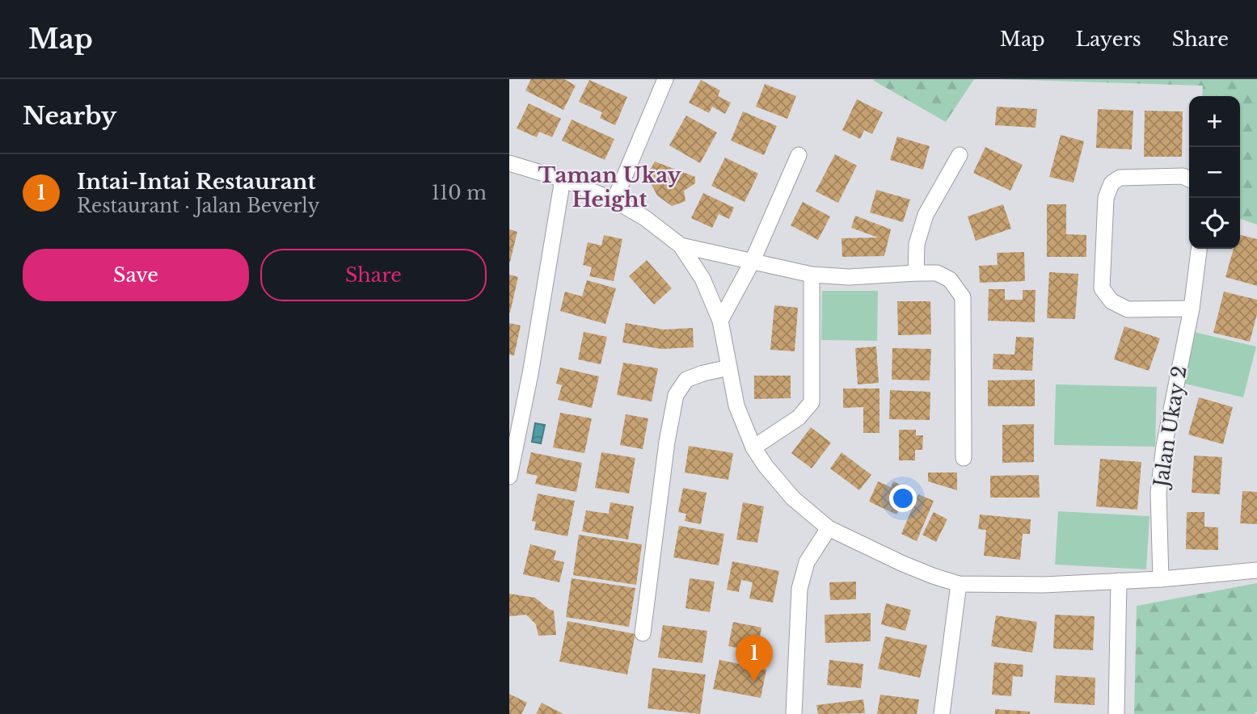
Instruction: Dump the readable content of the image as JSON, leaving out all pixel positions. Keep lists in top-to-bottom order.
{
  "streets": {
    "street": ["Jalan Ukay 2"]
  },
  "districts": ["Taman Ukay Height"],
  "page": {
    "header": "Map",
    "nav": ["Map", "Layers", "Share"],
    "heading": "Nearby",
    "map_buttons": ["+", "−"],
    "list": [
      {
        "mark": "1",
        "name": "Intai-Intai Restaurant",
        "note": "Restaurant · Jalan Beverly",
        "value": "110 m"
      }
    ],
    "buttons": ["Save", "Share"],
    "pins": "1"
  }
}
